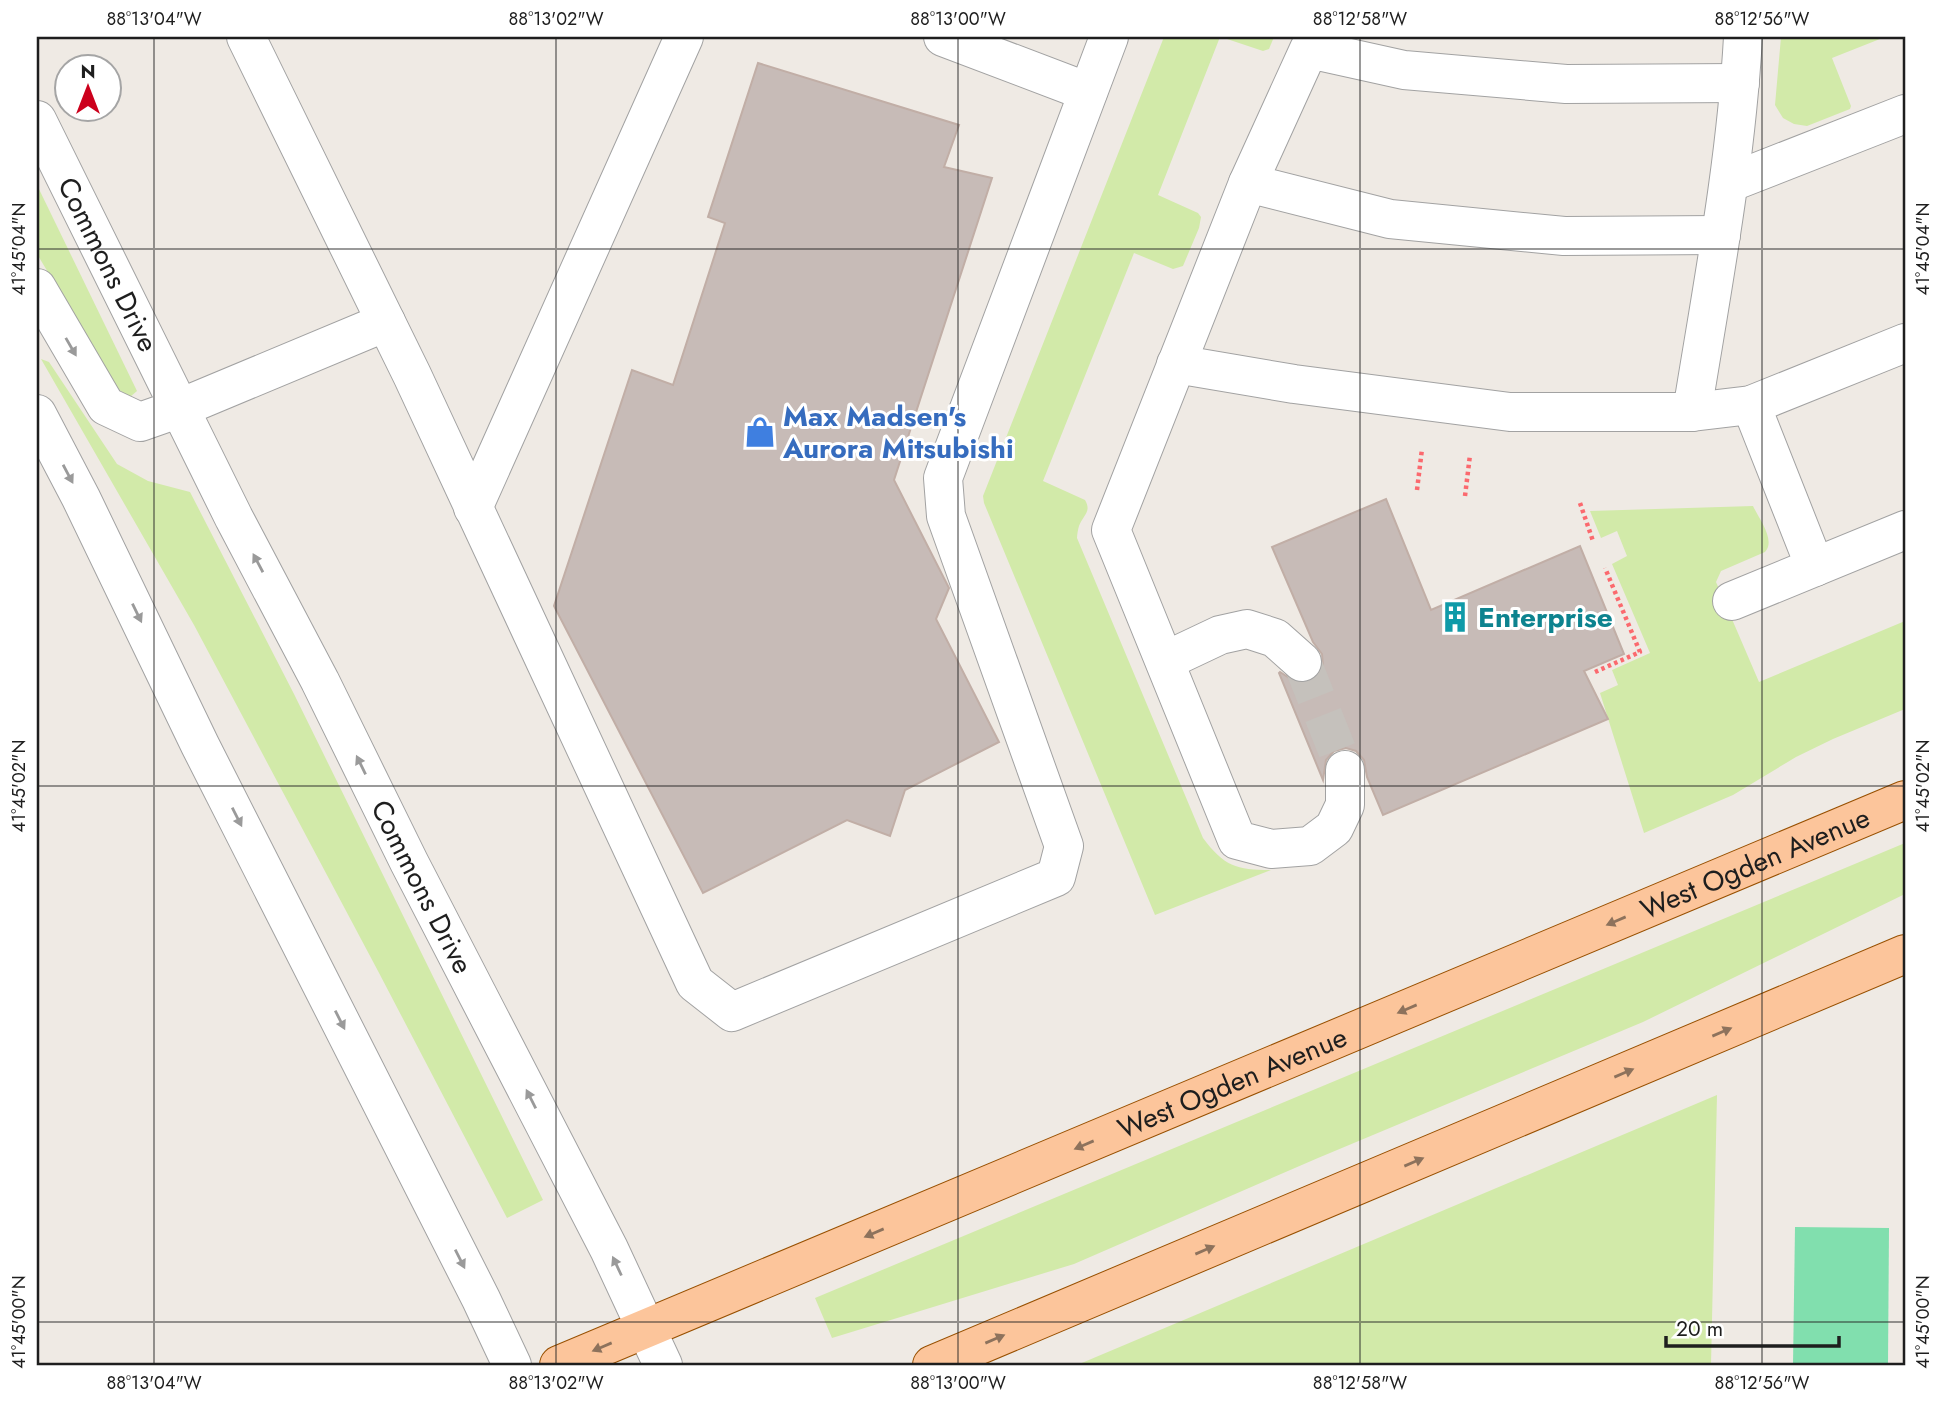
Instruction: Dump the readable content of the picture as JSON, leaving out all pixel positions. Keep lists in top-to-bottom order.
{
  "streets": {
    "main road": ["West Ogden Avenue"],
    "street": ["Commons Drive"]
  },
  "crossings": [
    ["Commons Drive", "West Ogden Avenue"]
  ],
  "places": {
    "shop": ["Max Madsen's Aurora Mitsubishi"],
    "building": ["Enterprise"]
  },
  "scale_bar": "20 m",
  "north": "top",
  "coordinates": [
    "88°13'04\"W",
    "88°13'02\"W",
    "88°13'00\"W",
    "88°12'58\"W",
    "88°12'56\"W",
    "41°45'04\"N",
    "41°45'02\"N",
    "41°45'00\"N"
  ]
}
